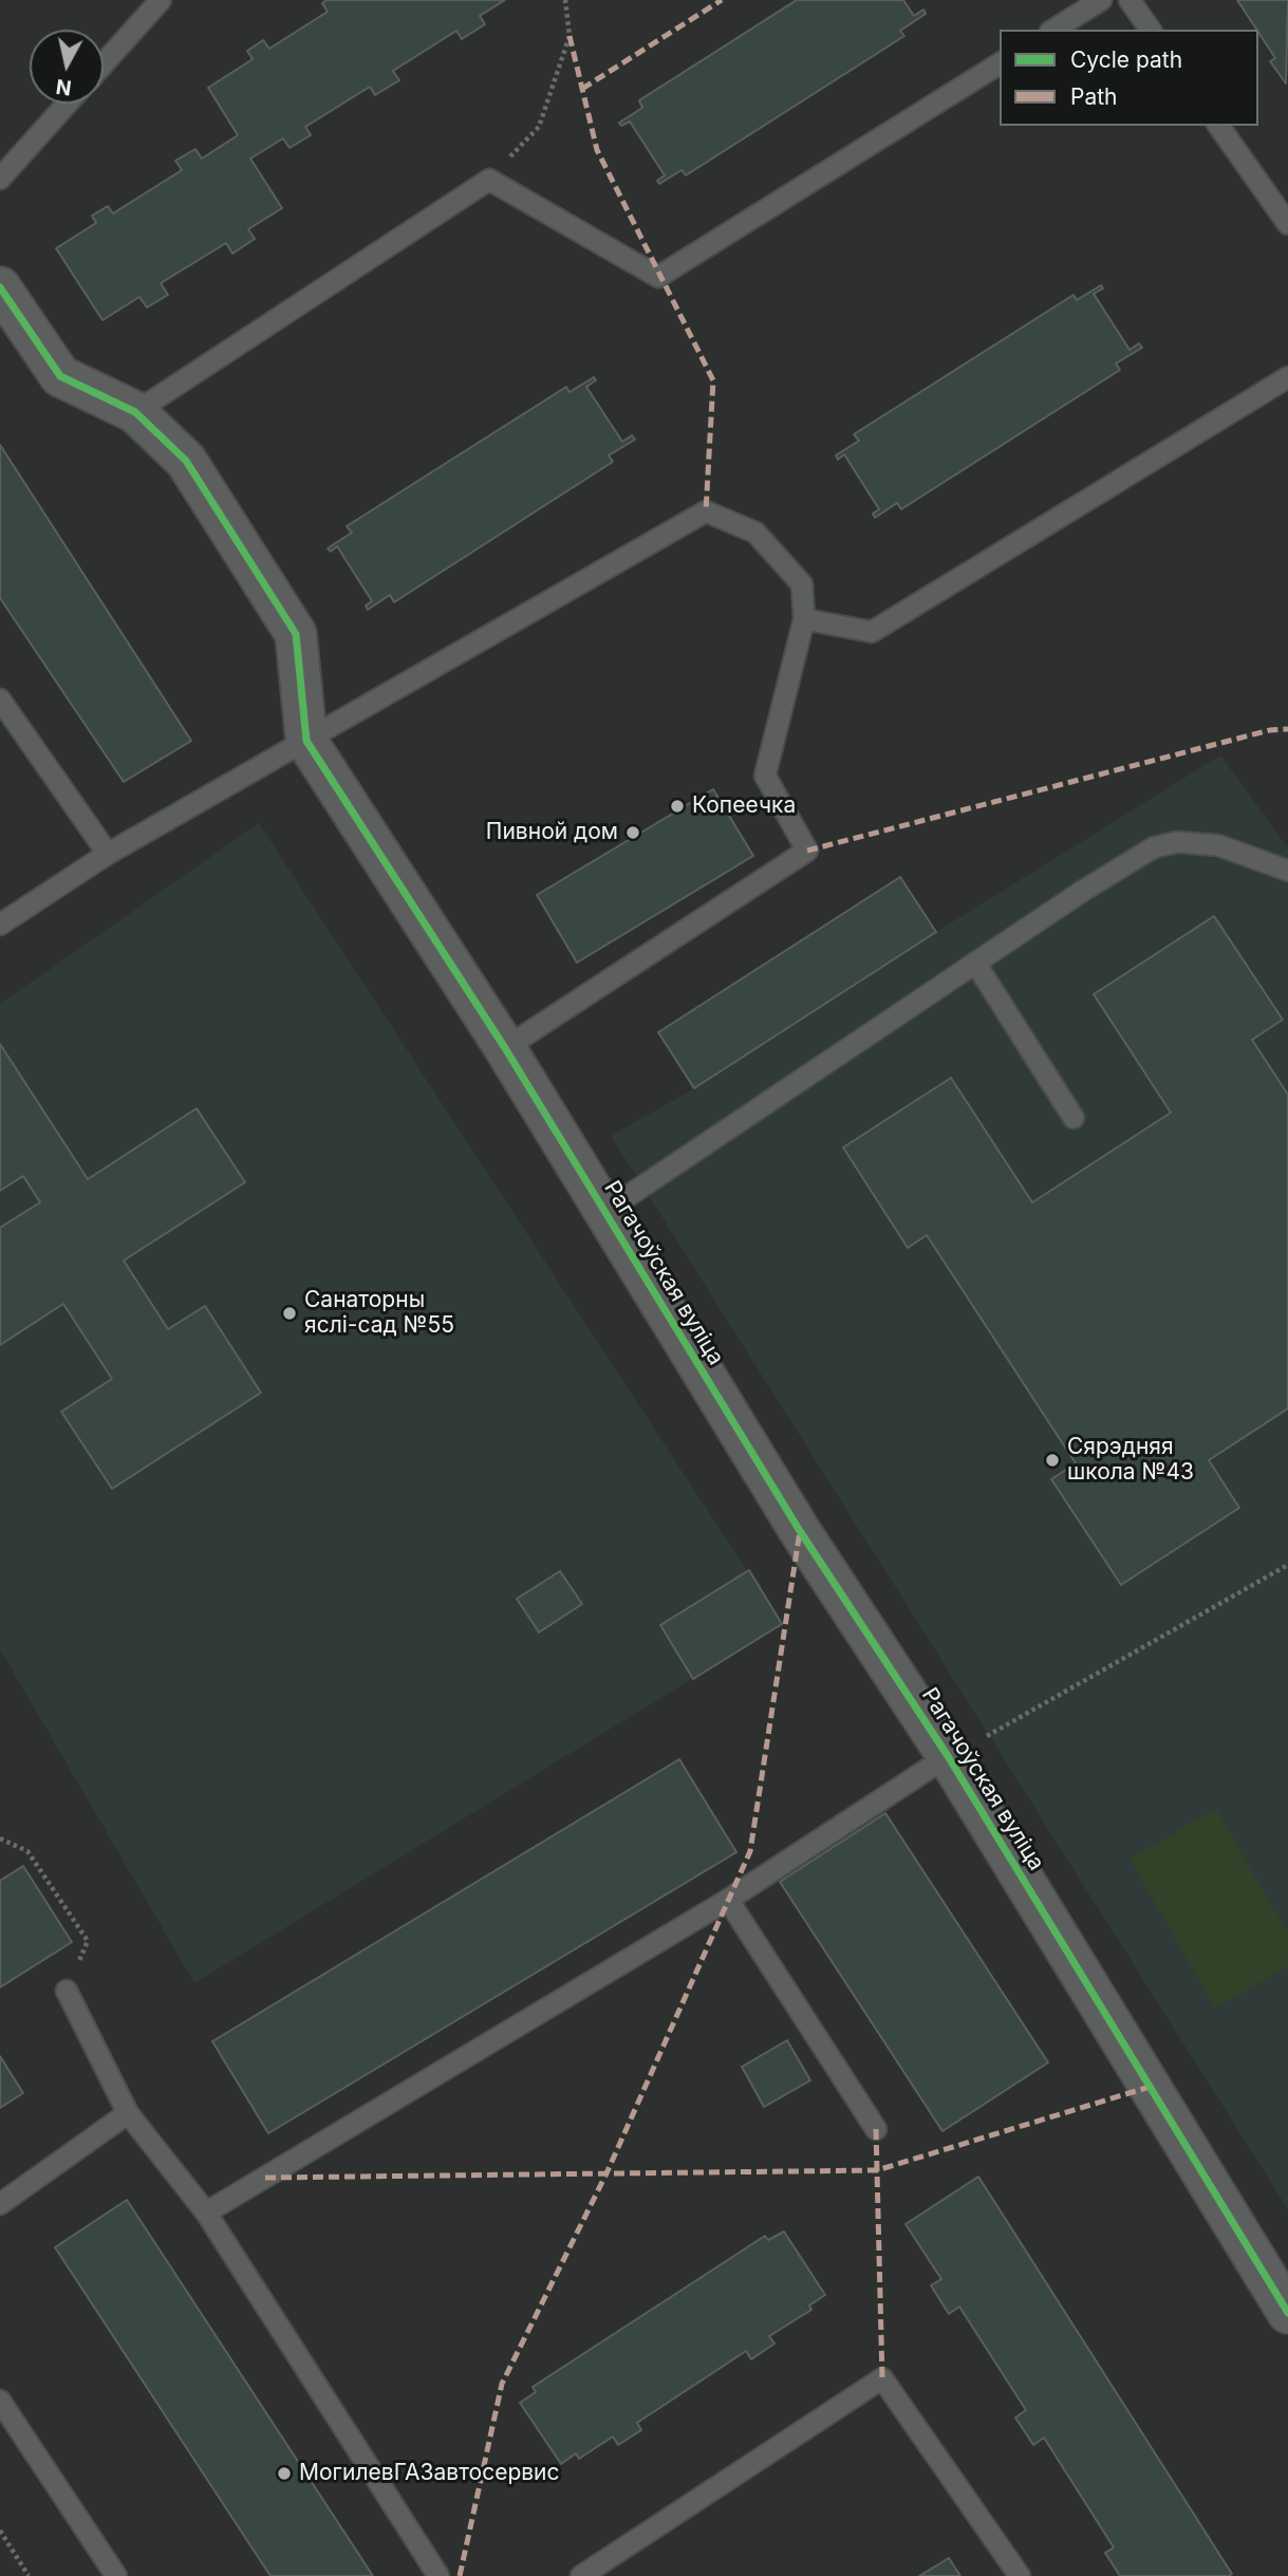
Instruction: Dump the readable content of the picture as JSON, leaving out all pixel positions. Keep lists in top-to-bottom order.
{
  "streets": {
    "street": ["Рагачоўская вуліца"]
  },
  "places": [
    "Копеечка",
    "Пивной дом",
    "Санаторны яслі-сад №55",
    "Сярэдняя школа №43",
    "МогилевГАЗавтосервис"
  ],
  "legend": ["Cycle path", "Path"],
  "north": "bottom"
}
